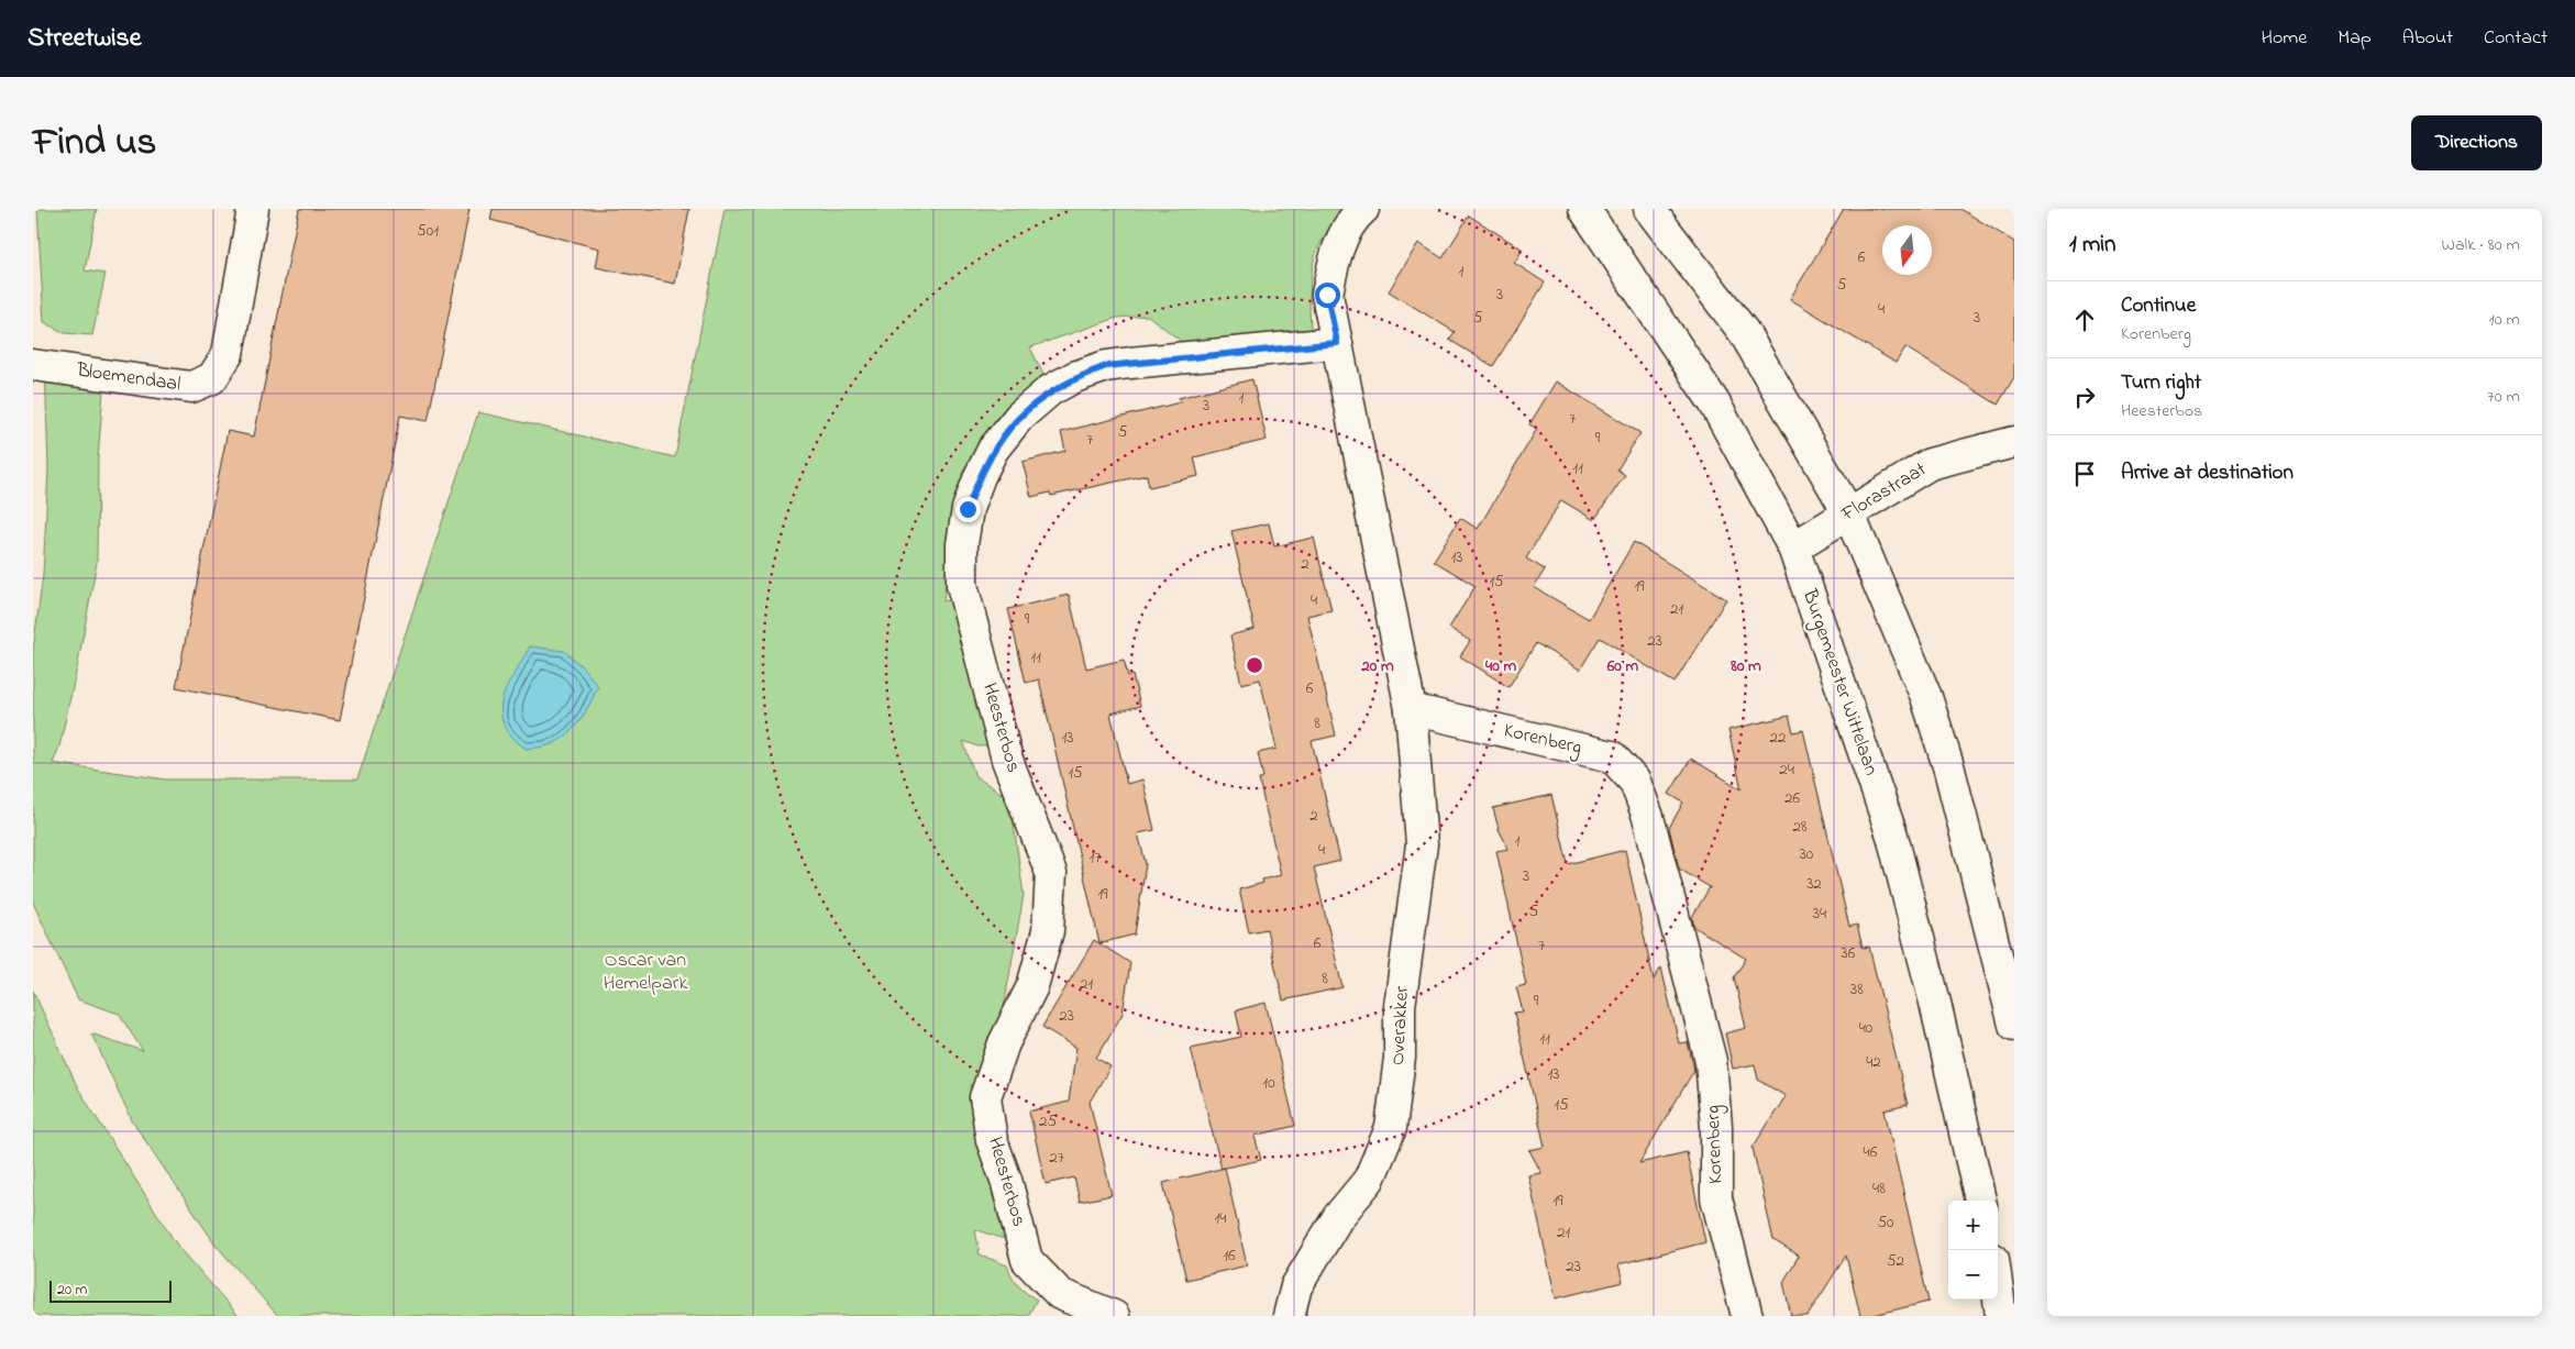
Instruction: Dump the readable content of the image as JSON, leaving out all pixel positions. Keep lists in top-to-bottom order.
{
  "streets": {
    "street": [
      "Bloemendaal",
      "Florastraat",
      "Burgemeester Wittelaan",
      "Heesterbos",
      "Korenberg",
      "Overakker"
    ]
  },
  "crossings": [
    ["Florastraat", "Burgemeester Wittelaan"],
    ["Korenberg", "Overakker"]
  ],
  "parks": ["Oscar van Hemelpark"],
  "house_numbers": [
    "501",
    "6",
    "1",
    "5",
    "3",
    "4",
    "5",
    "3",
    "1",
    "3",
    "7",
    "5",
    "9",
    "7",
    "11",
    "13",
    "2",
    "15",
    "19",
    "4",
    "21",
    "9",
    "23",
    "11",
    "6",
    "8",
    "13",
    "22",
    "24",
    "15",
    "26",
    "2",
    "28",
    "1",
    "4",
    "30",
    "17",
    "3",
    "32",
    "19",
    "5",
    "34",
    "6",
    "7",
    "36",
    "8",
    "21",
    "38",
    "9",
    "23",
    "40",
    "11",
    "42",
    "13",
    "10",
    "15",
    "25",
    "46",
    "27",
    "48",
    "19",
    "14",
    "50",
    "21",
    "16",
    "52",
    "23"
  ],
  "scale_bar": "20 m",
  "north": "bottom",
  "page": {
    "header": "Streetwise",
    "nav": [
      "Home",
      "Map",
      "About",
      "Contact"
    ],
    "title": "Find us",
    "buttons": "Directions",
    "heading": ["1 min", "Walk · 80 m"],
    "list": [
      ["Continue", "Korenberg", "10 m"],
      ["Turn right", "Heesterbos", "70 m"],
      "Arrive at destination"
    ],
    "map_buttons": ["+", "−"],
    "scale": "20 m"
  },
  "rings": [
    "20 m",
    "40 m",
    "60 m",
    "80 m"
  ]
}
